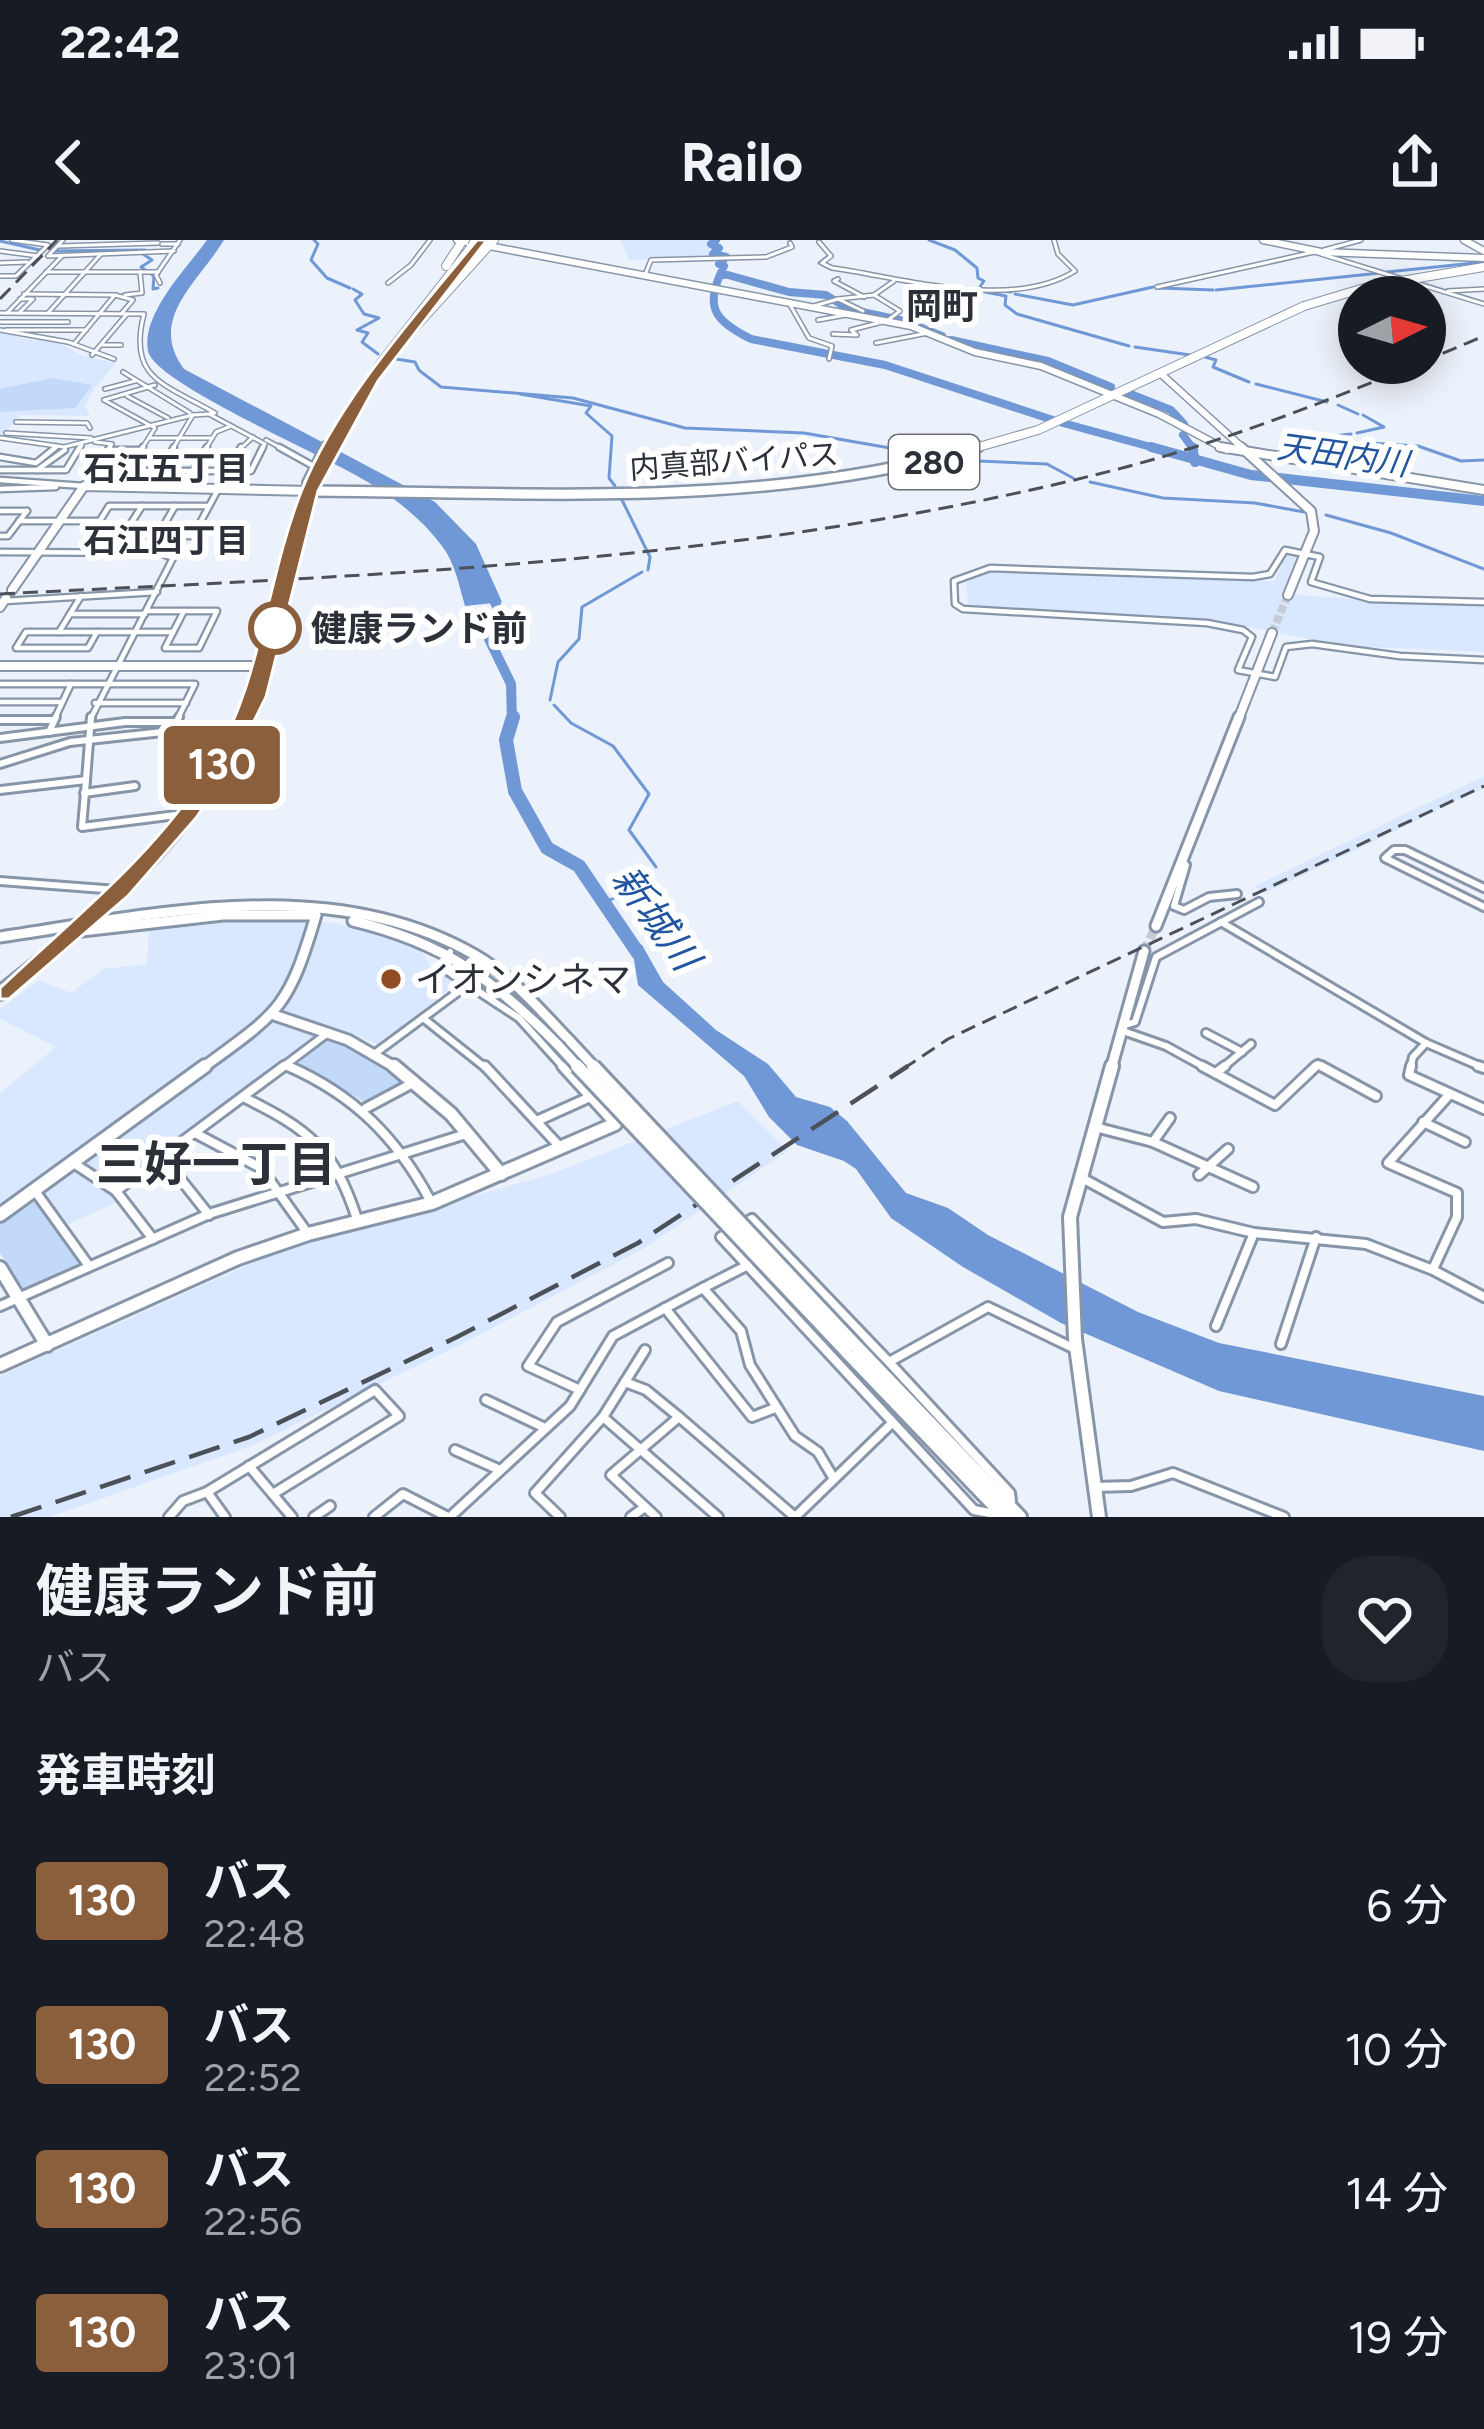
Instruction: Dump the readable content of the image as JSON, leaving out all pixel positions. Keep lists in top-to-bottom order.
{
  "streets": {
    "highway": ["内真部バイパス", "280"]
  },
  "districts": [
    "岡町",
    "石江五丁目",
    "石江四丁目",
    "三好一丁目"
  ],
  "water": ["天田内川", "新城川"],
  "places": ["健康ランド前", "イオンシネマ"],
  "lines": ["bus line 130"],
  "north": "right",
  "page": {
    "status": "22:42",
    "header": "Railo",
    "on_map": "130",
    "heading": [
      ["健康ランド前", "バス"],
      "発車時刻"
    ],
    "list": [
      {
        "mark": "130",
        "name": "バス",
        "note": "22:48",
        "value": "6 分"
      },
      {
        "mark": "130",
        "name": "バス",
        "note": "22:52",
        "value": "10 分"
      },
      {
        "mark": "130",
        "name": "バス",
        "note": "22:56",
        "value": "14 分"
      },
      {
        "mark": "130",
        "name": "バス",
        "note": "23:01",
        "value": "19 分"
      }
    ]
  }
}
